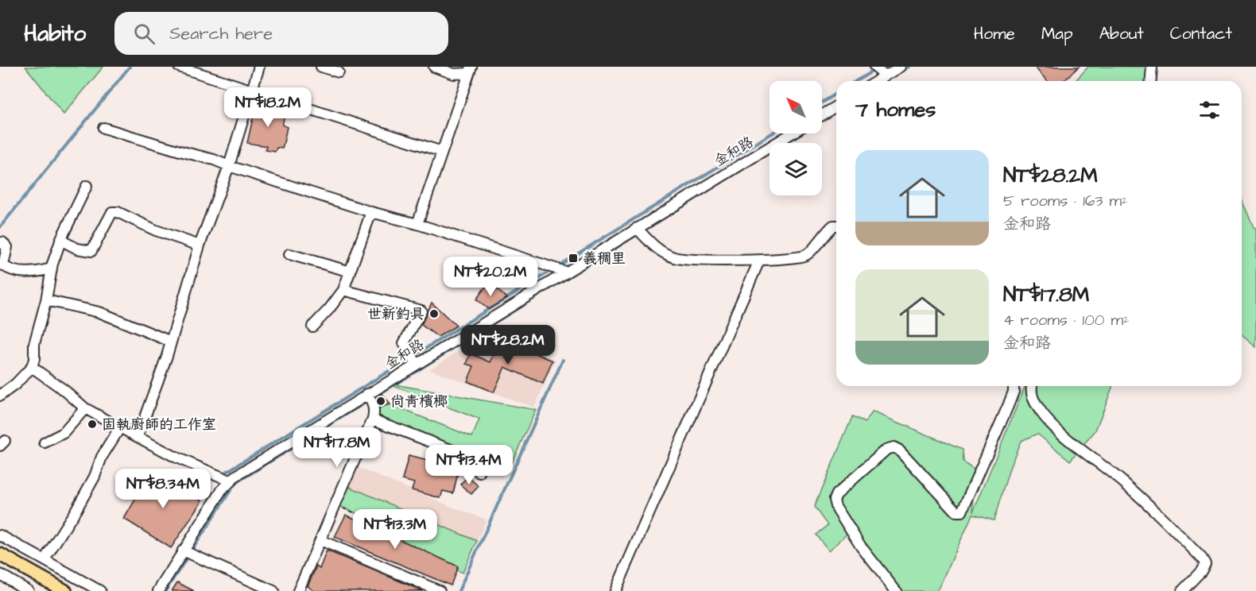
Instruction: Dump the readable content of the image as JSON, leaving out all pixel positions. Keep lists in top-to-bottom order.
{
  "streets": {
    "street": ["金和路"]
  },
  "places": {
    "transit": ["義稠里"],
    "other": ["世新釣具", "尚青檳榔", "固執廚師的工作室"]
  },
  "north": "top left",
  "page": {
    "header": "Habito",
    "search": "Search here",
    "nav": [
      "Home",
      "Map",
      "About",
      "Contact"
    ],
    "heading": "7 homes",
    "price": [
      "NT$18.2M",
      "NT$20.2M",
      "NT$28.2M",
      "NT$17.8M",
      "NT$13.4M",
      "NT$8.34M",
      "NT$13.3M"
    ],
    "list": [
      {
        "name": "NT$28.2M",
        "note": "5 rooms · 163 m² · 金和路"
      },
      {
        "name": "NT$17.8M",
        "note": "4 rooms · 100 m² · 金和路"
      }
    ]
  }
}
